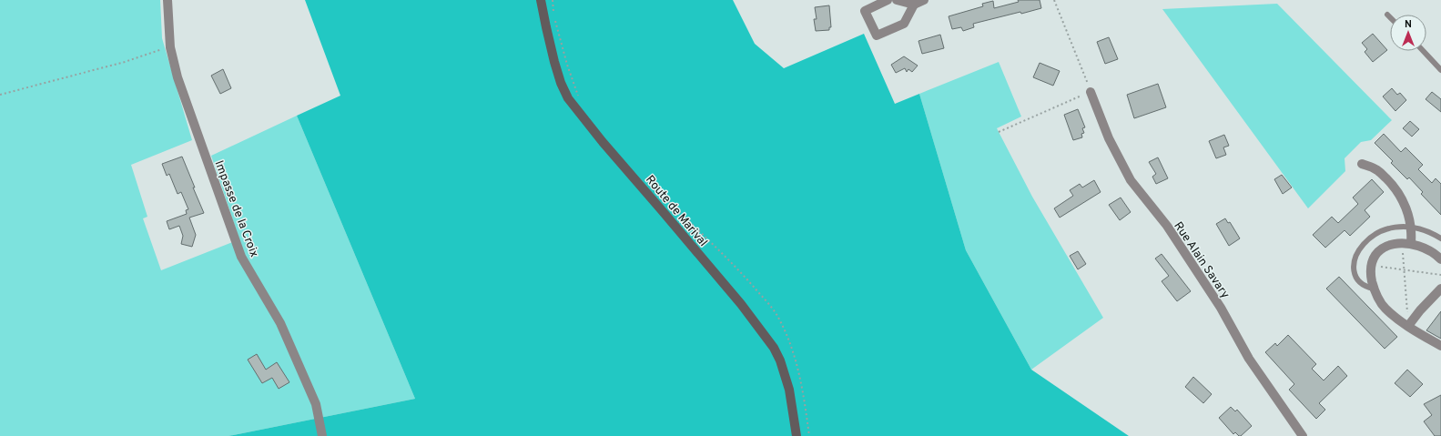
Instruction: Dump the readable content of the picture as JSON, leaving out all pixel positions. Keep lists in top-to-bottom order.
{
  "streets": {
    "main road": ["Route de Marival"],
    "street": ["Impasse de la Croix", "Rue Alain Savary"]
  },
  "north": "top"
}
